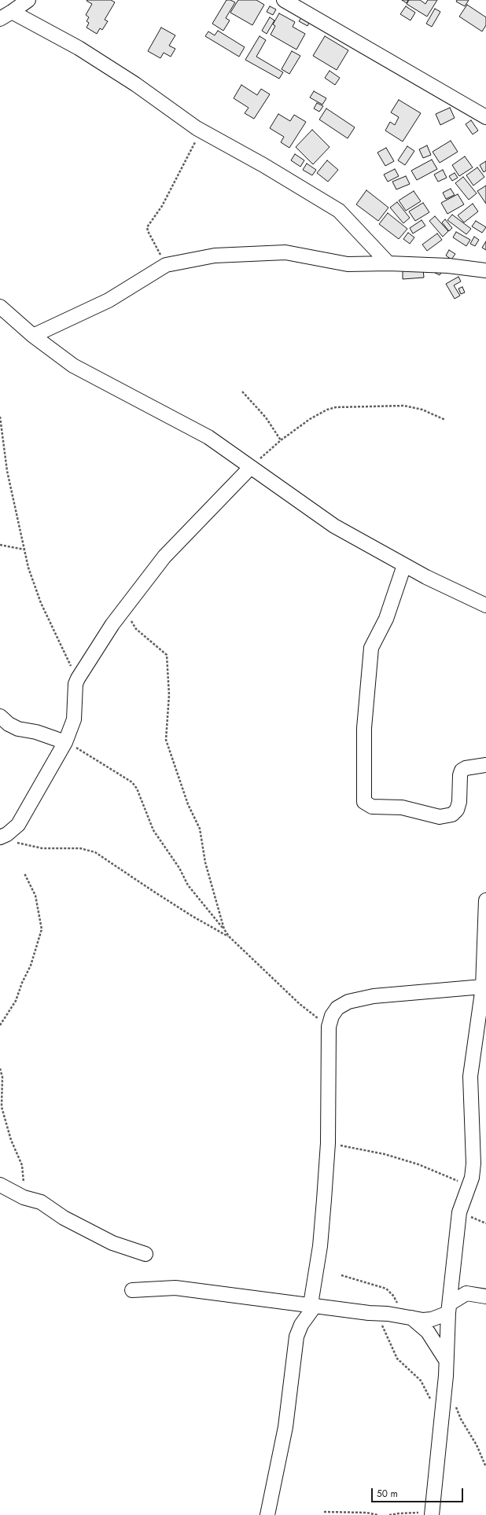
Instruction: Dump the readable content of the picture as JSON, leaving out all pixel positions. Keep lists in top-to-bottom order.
{
  "scale_bar": "50 m"
}
